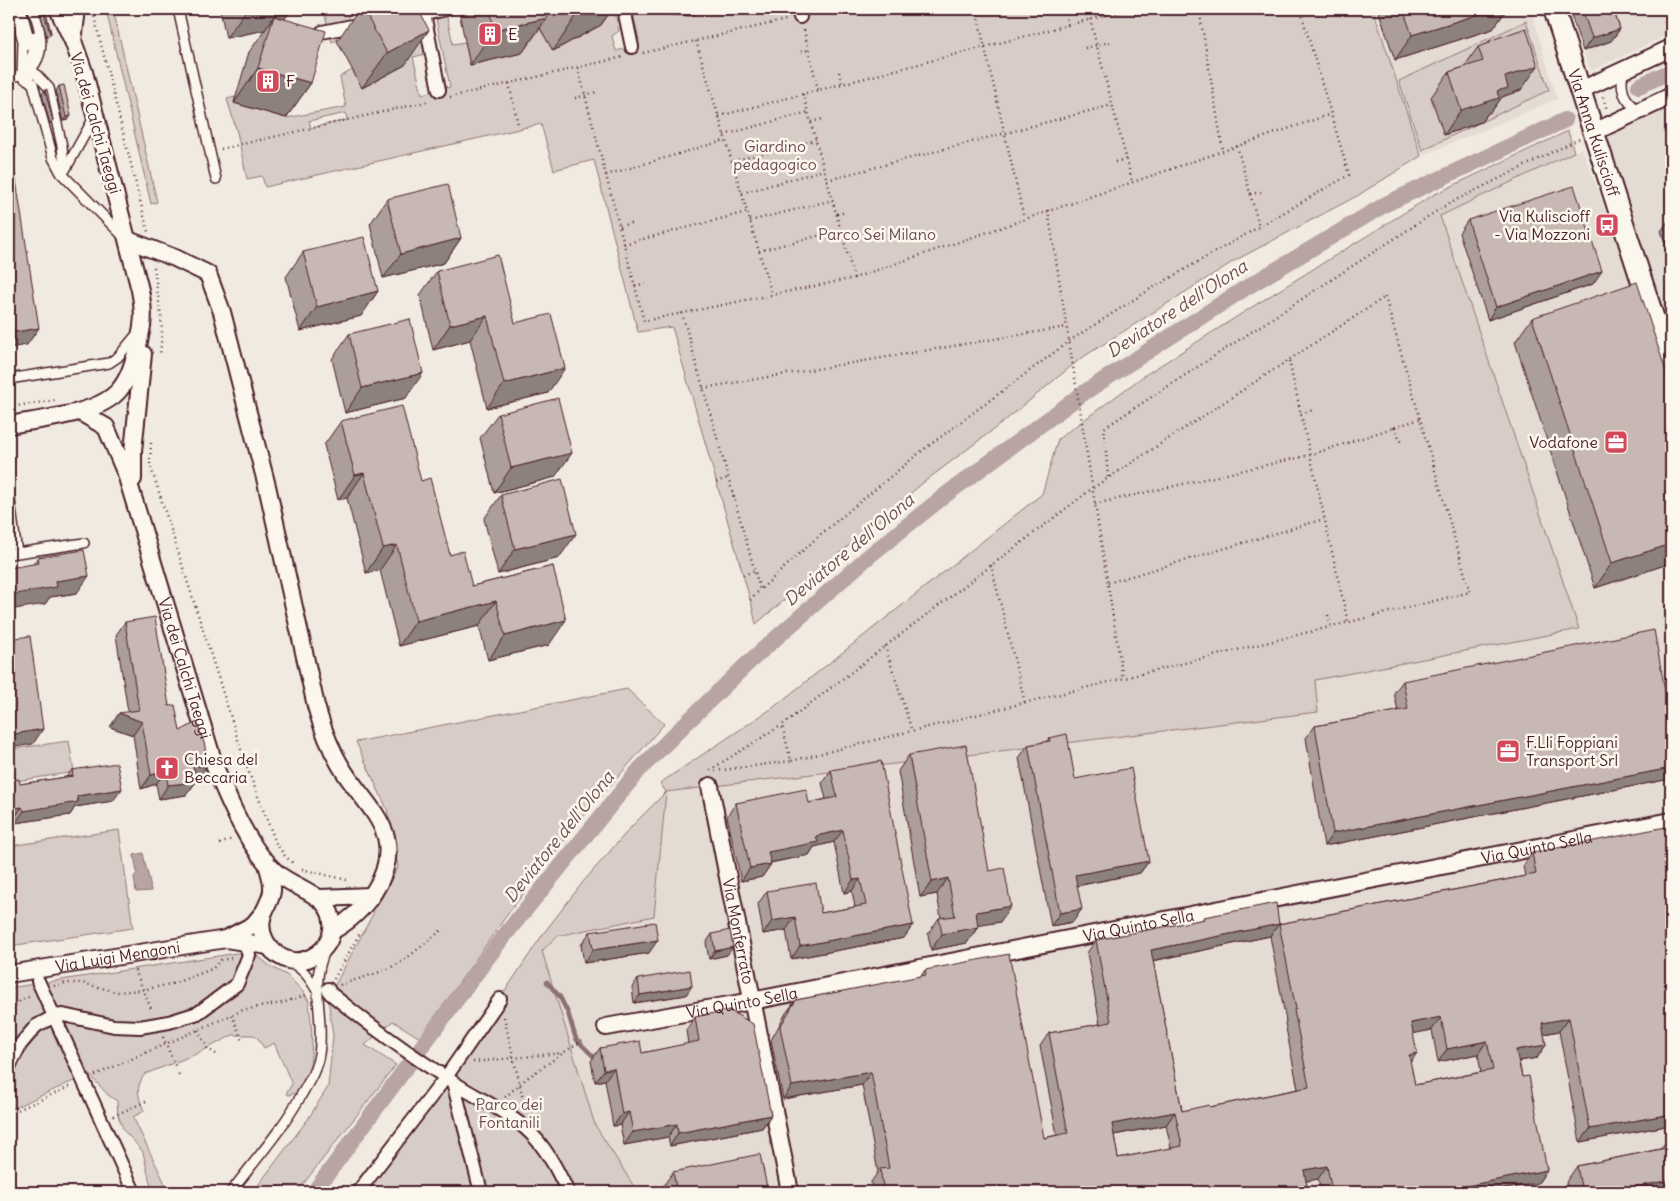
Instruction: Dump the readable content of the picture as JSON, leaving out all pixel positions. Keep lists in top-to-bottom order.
{
  "streets": {
    "street": [
      "Via dei Calchi Taeggi",
      "Via Anna Kuliscioff",
      "Via Quinto Sella",
      "Via Monferrato",
      "Via Luigi Mengoni"
    ]
  },
  "crossings": [
    ["Via dei Calchi Taeggi", "Via Luigi Mengoni"],
    ["Via Quinto Sella", "Via Monferrato"]
  ],
  "water": ["Deviatore dell'Olona"],
  "parks": ["Giardino pedagogico", "Parco Sei Milano", "Parco dei Fontanili"],
  "places": {
    "building": ["E", "F"],
    "bus stop": ["Via Kuliscioff - Via Mozzoni"],
    "office": ["Vodafone", "F.Lli Foppiani Transport Srl"],
    "church": ["Chiesa del Beccaria"]
  }
}
